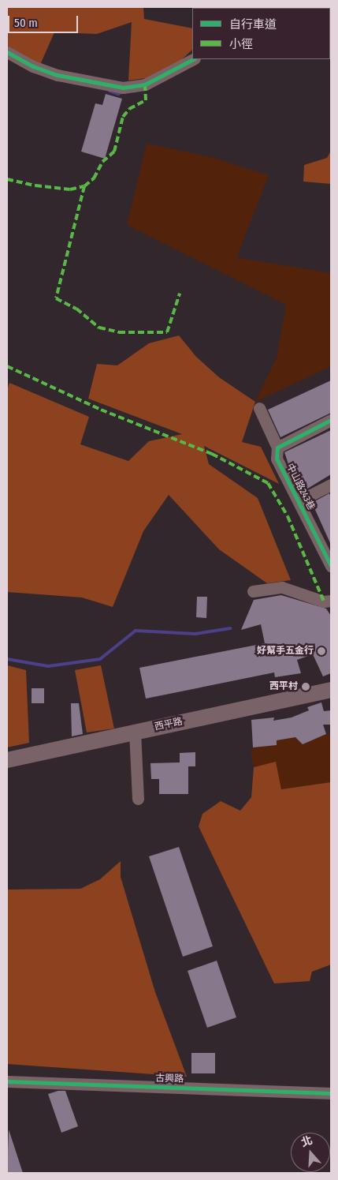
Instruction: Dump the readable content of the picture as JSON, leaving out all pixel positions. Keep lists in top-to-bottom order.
{
  "streets": {
    "main road": ["西平路"],
    "street": ["中山路243巷", "古興路"]
  },
  "places": ["好幫手五金行", "西平村"],
  "legend": ["自行車道", "小徑"],
  "scale_bar": "50 m",
  "north": "top"
}
